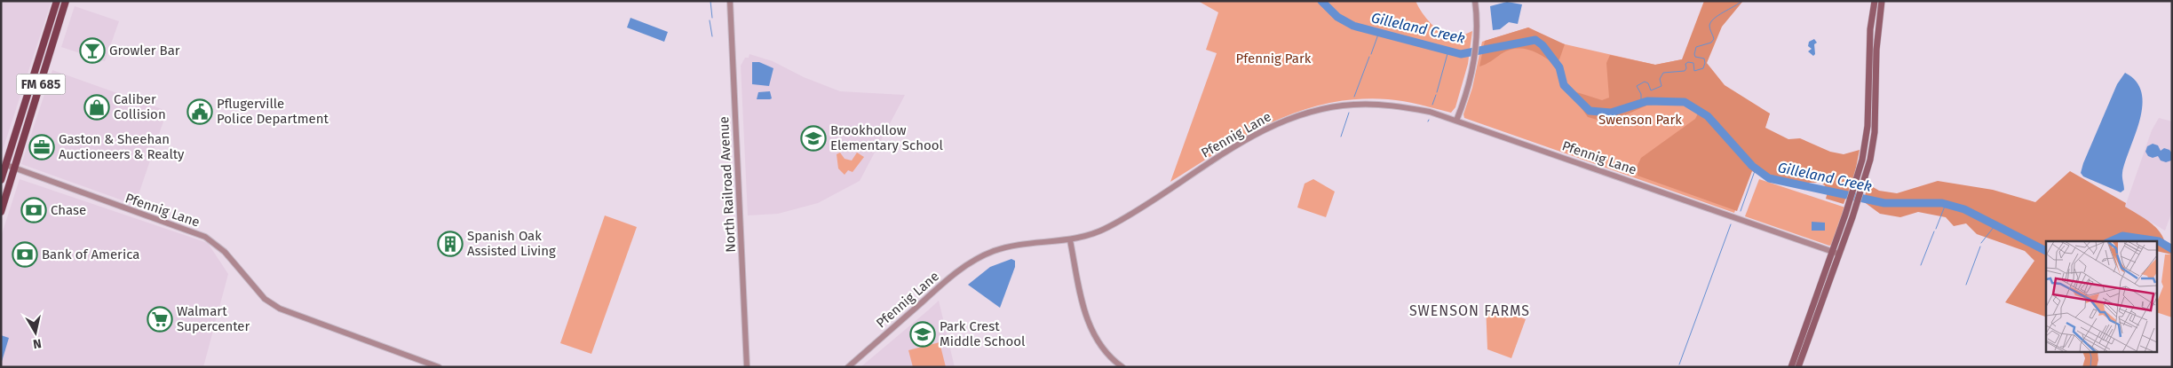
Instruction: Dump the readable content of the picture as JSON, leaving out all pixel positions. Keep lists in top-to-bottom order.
{
  "streets": {
    "main road": ["FM 685"],
    "street": ["Pfennig Lane", "North Railroad Avenue"]
  },
  "crossings": [
    ["FM 685", "Pfennig Lane"]
  ],
  "districts": ["SWENSON FARMS"],
  "water": ["Gilleland Creek"],
  "parks": ["Pfennig Park", "Swenson Park"],
  "places": {
    "bar": ["Growler Bar"],
    "shop": ["Caliber Collision"],
    "public building": ["Pflugerville Police Department"],
    "school or university": ["Brookhollow Elementary School", "Park Crest Middle School"],
    "office": ["Gaston & Sheehan Auctioneers & Realty"],
    "bank": ["Chase", "Bank of America"],
    "building": ["Spanish Oak Assisted Living"],
    "supermarket": ["Walmart Supercenter"]
  },
  "north": "bottom"
}
